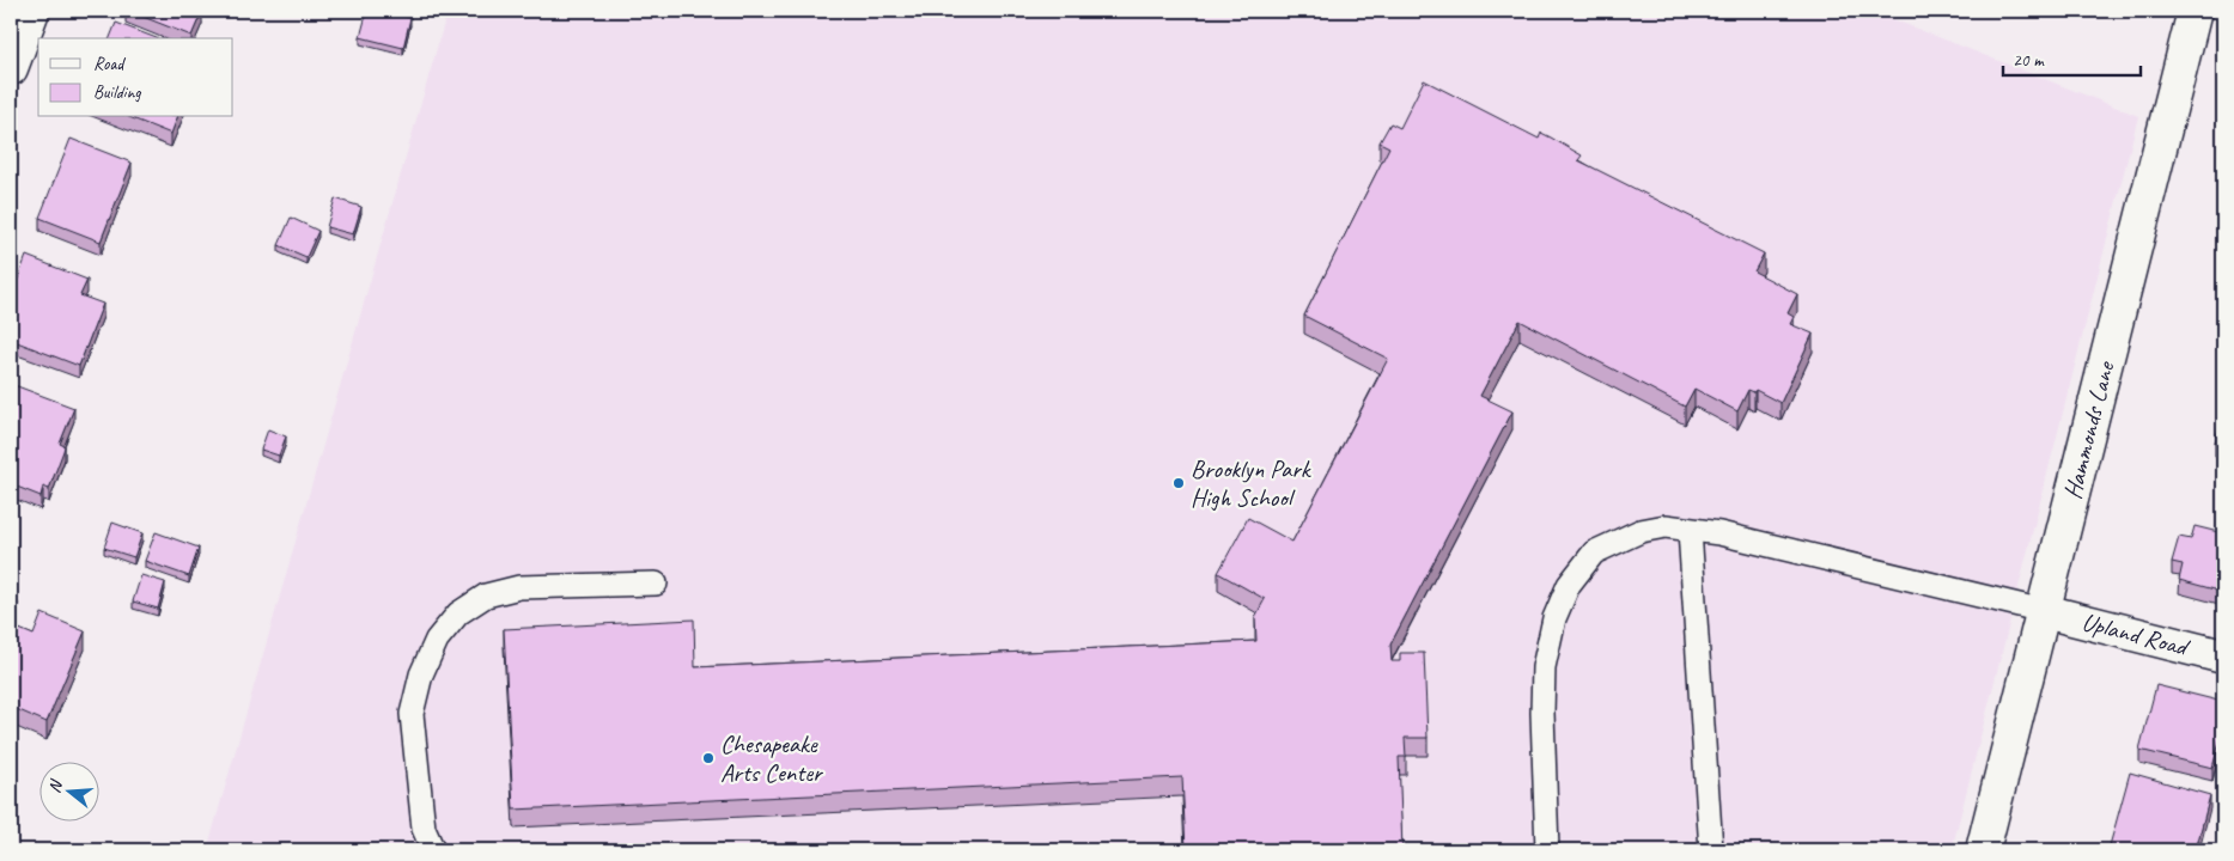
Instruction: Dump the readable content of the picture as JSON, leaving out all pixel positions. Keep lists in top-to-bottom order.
{
  "streets": {
    "street": ["Hammonds Lane", "Upland Road"]
  },
  "crossings": [
    ["Hammonds Lane", "Upland Road"]
  ],
  "places": ["Brooklyn Park High School", "Chesapeake Arts Center"],
  "legend": ["Road", "Building"],
  "scale_bar": "20 m",
  "north": "left"
}
